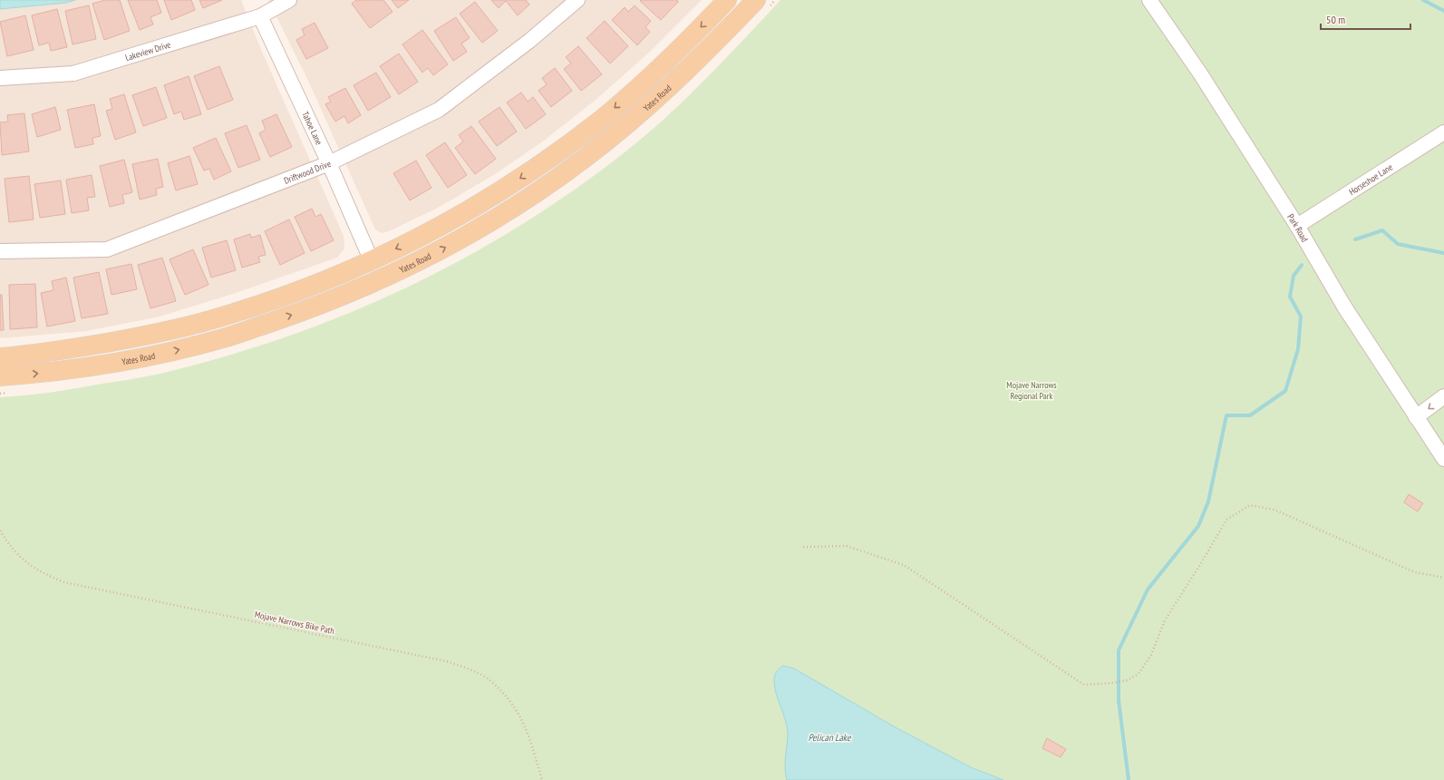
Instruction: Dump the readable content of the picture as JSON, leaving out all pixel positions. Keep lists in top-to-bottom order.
{
  "streets": {
    "main road": ["Yates Road"],
    "street": [
      "Lakeview Drive",
      "Tahoe Lane",
      "Driftwood Drive",
      "Horseshoe Lane",
      "Park Road"
    ],
    "path": ["Mojave Narrows Bike Path"]
  },
  "crossings": [
    ["Lakeview Drive", "Tahoe Lane"],
    ["Tahoe Lane", "Driftwood Drive"],
    ["Horseshoe Lane", "Park Road"]
  ],
  "water": ["Pelican Lake"],
  "parks": ["Mojave Narrows Regional Park"],
  "scale_bar": "50 m"
}
